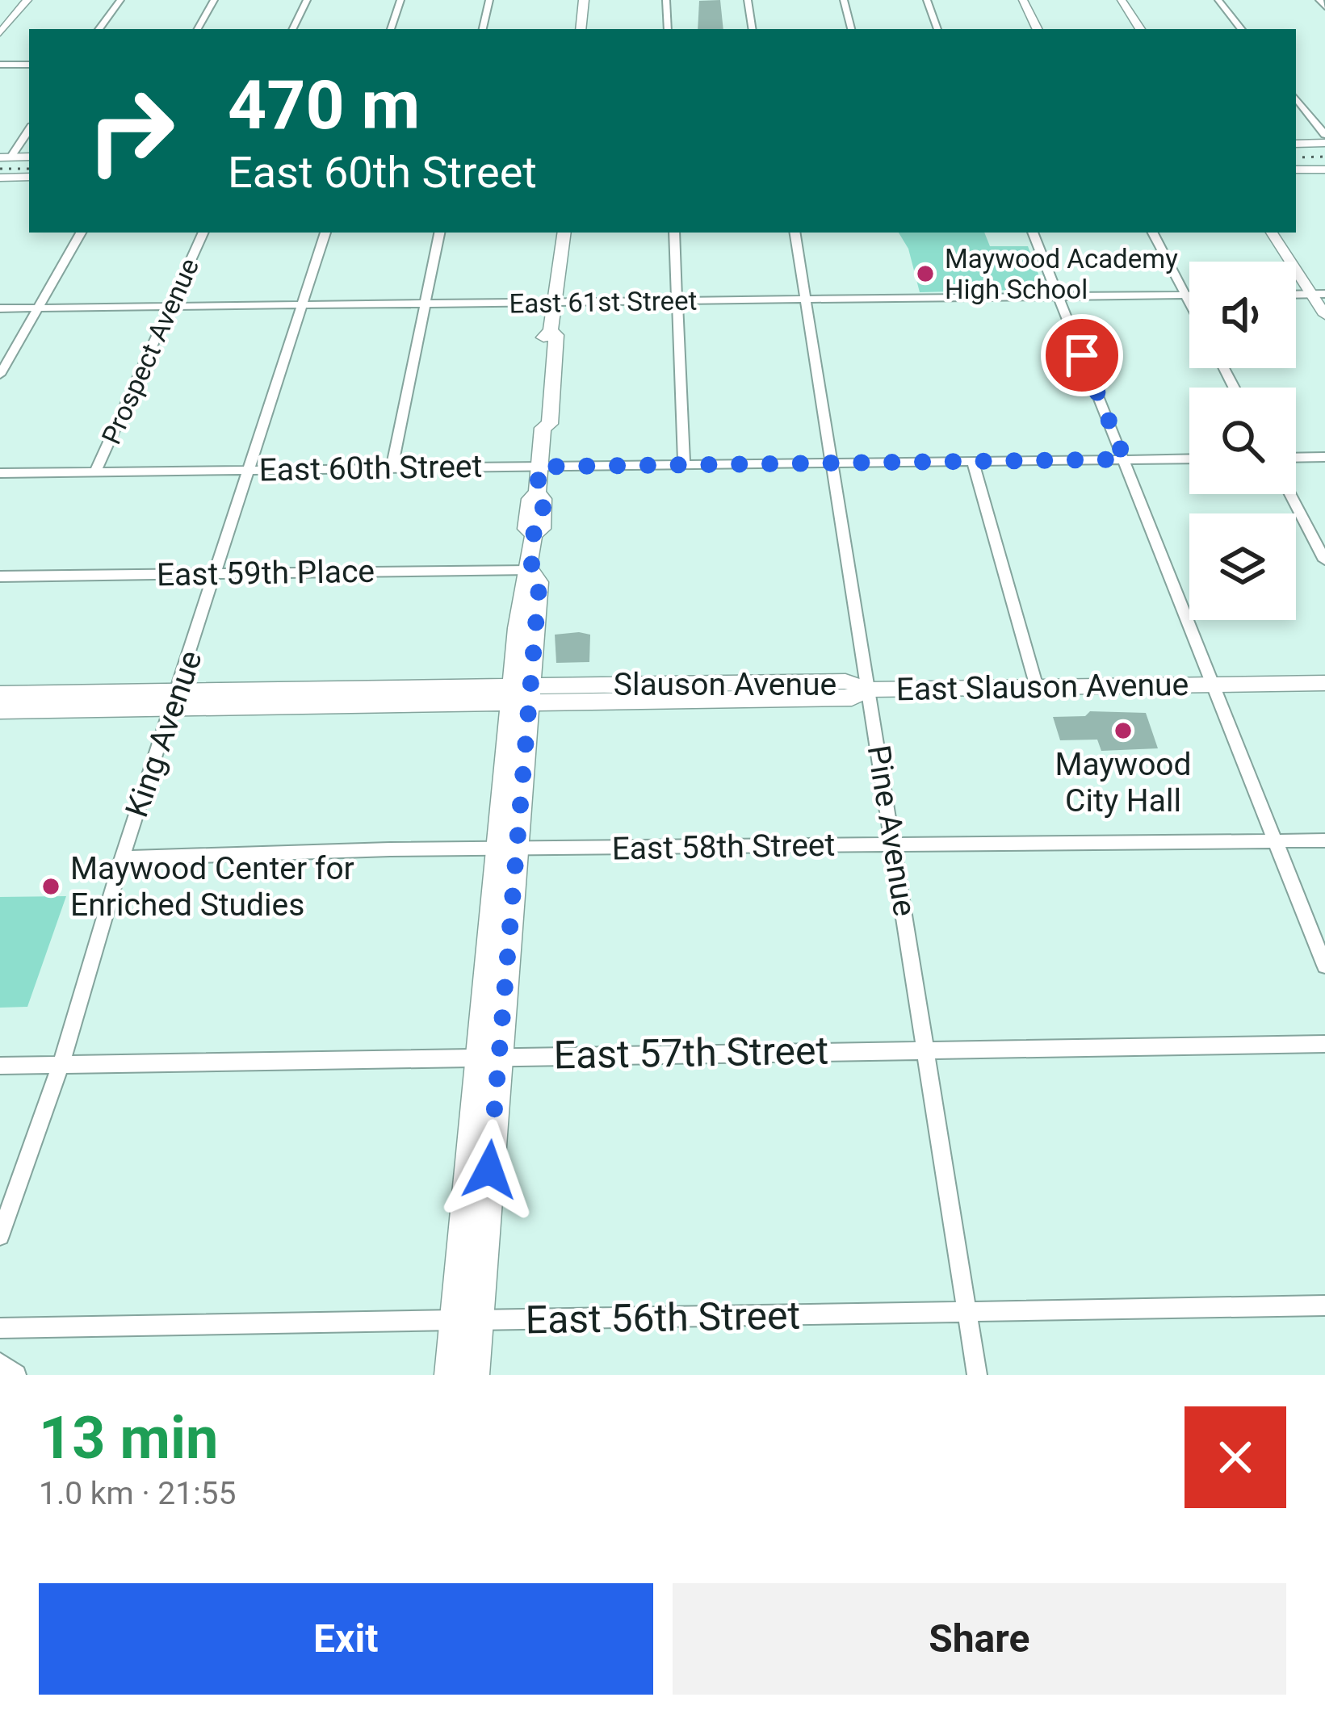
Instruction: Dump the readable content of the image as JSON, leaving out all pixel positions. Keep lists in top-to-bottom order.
{
  "streets": {
    "main road": ["Slauson Avenue", "East Slauson Avenue"],
    "street": [
      "East 61st Street",
      "Prospect Avenue",
      "East 60th Street",
      "East 59th Place",
      "King Avenue",
      "Pine Avenue",
      "East 58th Street",
      "East 57th Street",
      "East 56th Street"
    ]
  },
  "crossings": [
    ["East 61st Street", "Prospect Avenue"],
    ["East 61st Street", "King Avenue"],
    ["East 61st Street", "Pine Avenue"],
    ["Prospect Avenue", "East 60th Street"],
    ["East 60th Street", "King Avenue"],
    ["East 60th Street", "Pine Avenue"],
    ["East 59th Place", "King Avenue"],
    ["Slauson Avenue", "East Slauson Avenue"],
    ["Slauson Avenue", "King Avenue"],
    ["Slauson Avenue", "Pine Avenue"],
    ["East Slauson Avenue", "Pine Avenue"],
    ["King Avenue", "East 58th Street"],
    ["King Avenue", "East 57th Street"],
    ["Pine Avenue", "East 58th Street"],
    ["Pine Avenue", "East 57th Street"],
    ["Pine Avenue", "East 56th Street"]
  ],
  "places": ["Maywood Academy High School", "Maywood City Hall", "Maywood Center for Enriched Studies"],
  "page": {
    "turn": ["470 m", "East 60th Street"],
    "heading": ["13 min", "1.0 km · 21:55"],
    "buttons": ["Exit", "Share"]
  }
}
